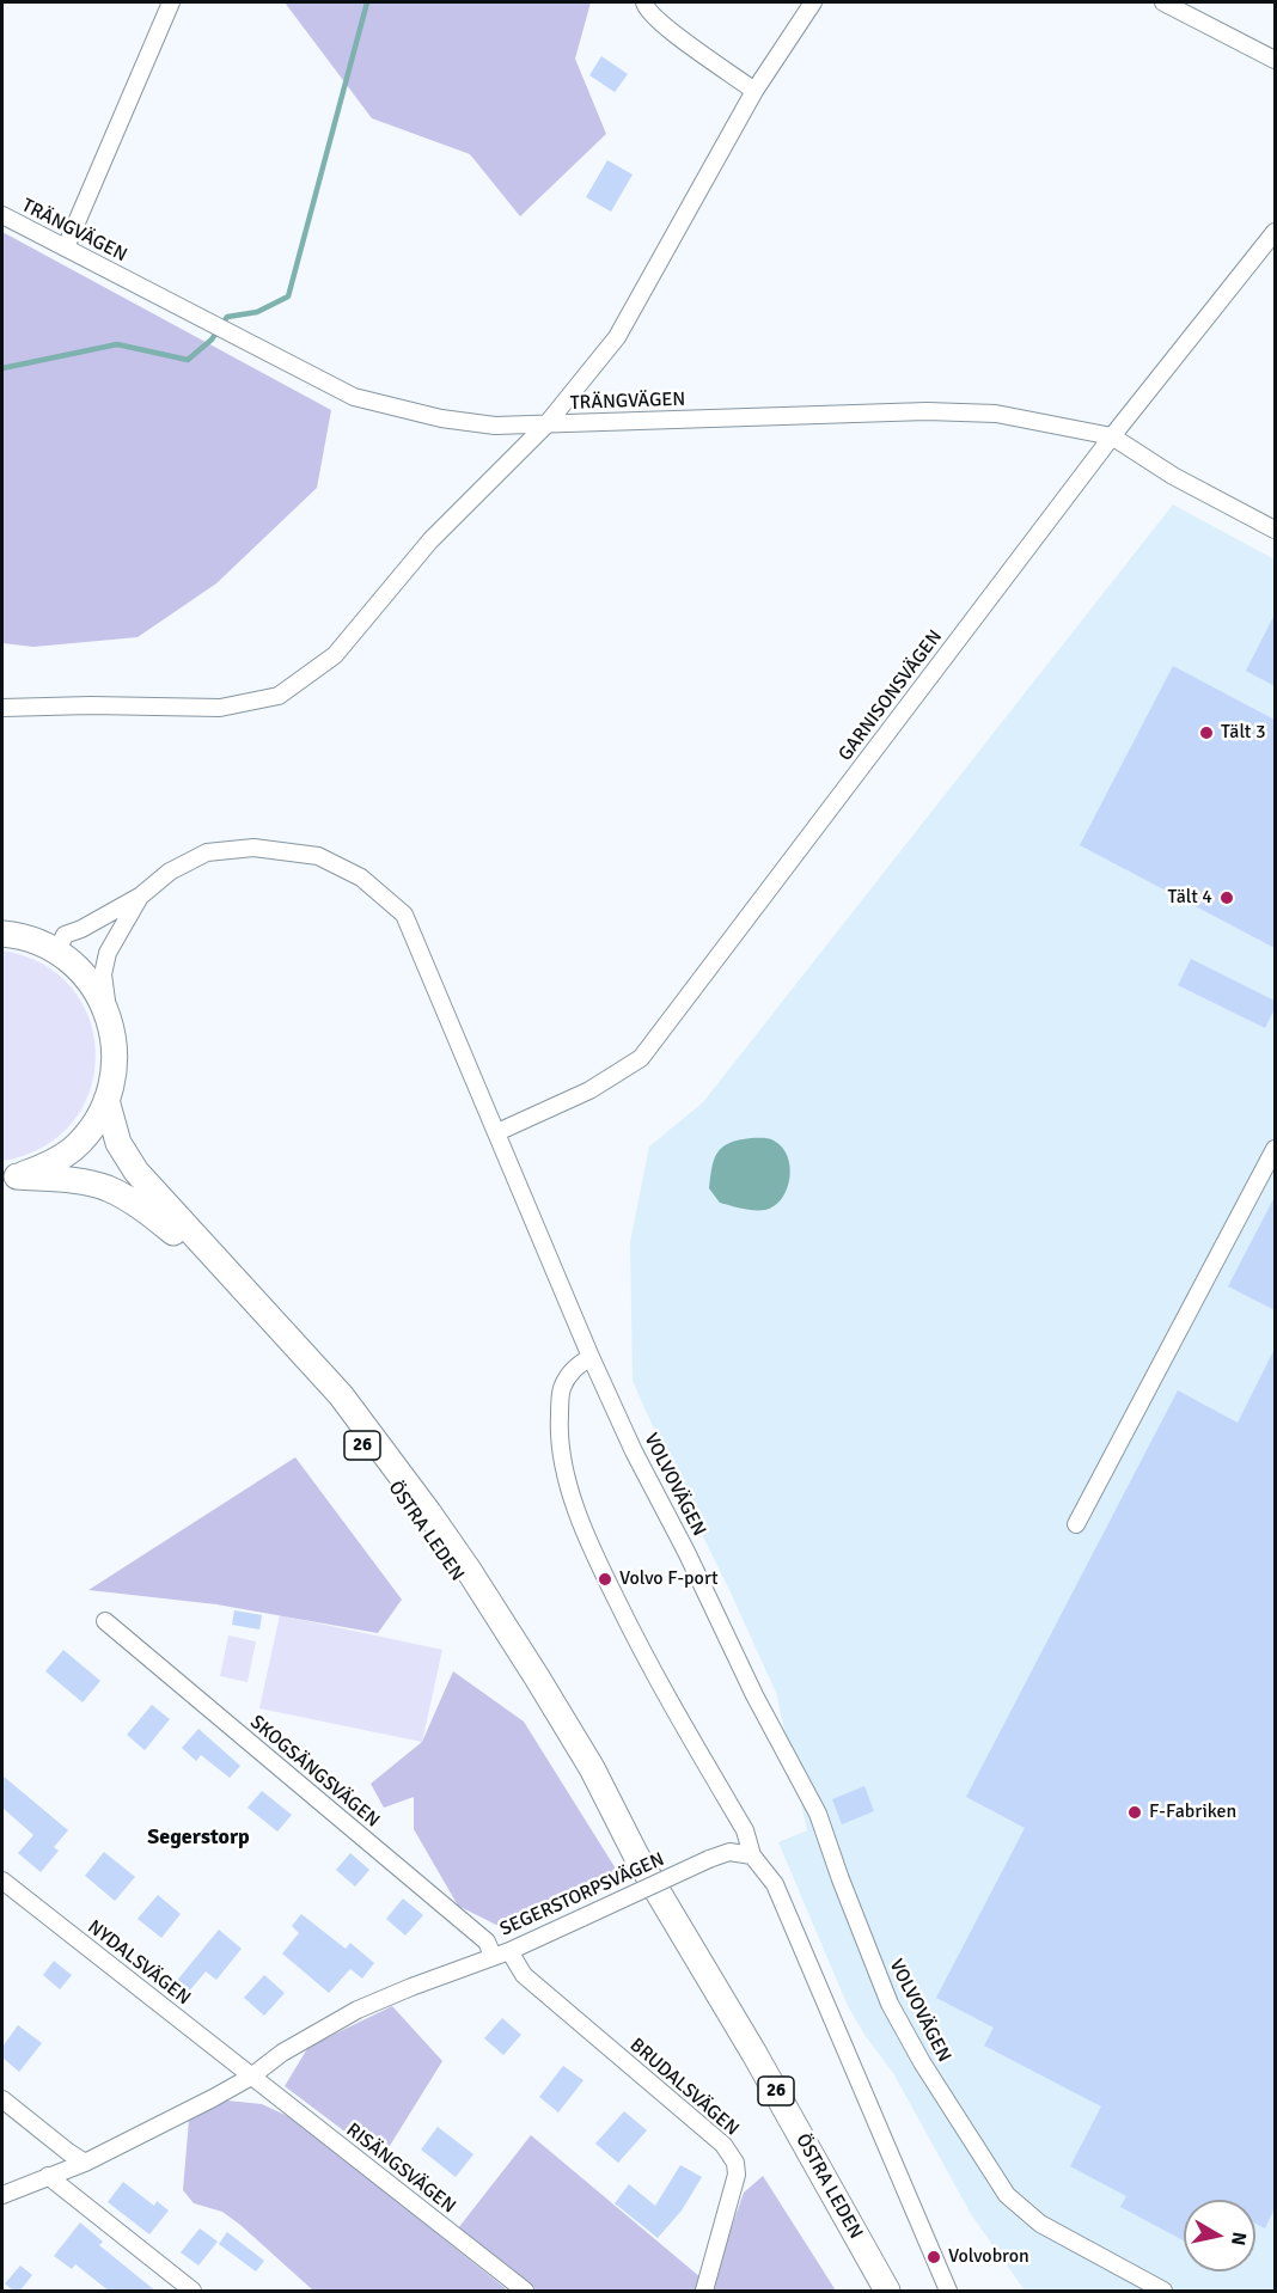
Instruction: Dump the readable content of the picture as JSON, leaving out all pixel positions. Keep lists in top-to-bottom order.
{
  "streets": {
    "highway": ["26", "ÖSTRA LEDEN"],
    "street": [
      "TRÄNGVÄGEN",
      "GARNISONSVÄGEN",
      "VOLVOVÄGEN",
      "SKOGSÄNGSVÄGEN",
      "SEGERSTORPSVÄGEN",
      "NYDALSVÄGEN",
      "BRUDALSVÄGEN",
      "RISÄNGSVÄGEN"
    ]
  },
  "crossings": [
    ["TRÄNGVÄGEN", "GARNISONSVÄGEN"],
    ["GARNISONSVÄGEN", "VOLVOVÄGEN"],
    ["26", "ÖSTRA LEDEN"],
    ["SKOGSÄNGSVÄGEN", "SEGERSTORPSVÄGEN"],
    ["SEGERSTORPSVÄGEN", "NYDALSVÄGEN"],
    ["SEGERSTORPSVÄGEN", "BRUDALSVÄGEN"],
    ["SEGERSTORPSVÄGEN", "RISÄNGSVÄGEN"],
    ["NYDALSVÄGEN", "RISÄNGSVÄGEN"]
  ],
  "districts": ["Segerstorp"],
  "places": [
    "Tält 3",
    "Tält 4",
    "Volvo F-port",
    "F-Fabriken",
    "Volvobron"
  ],
  "north": "right"
}
